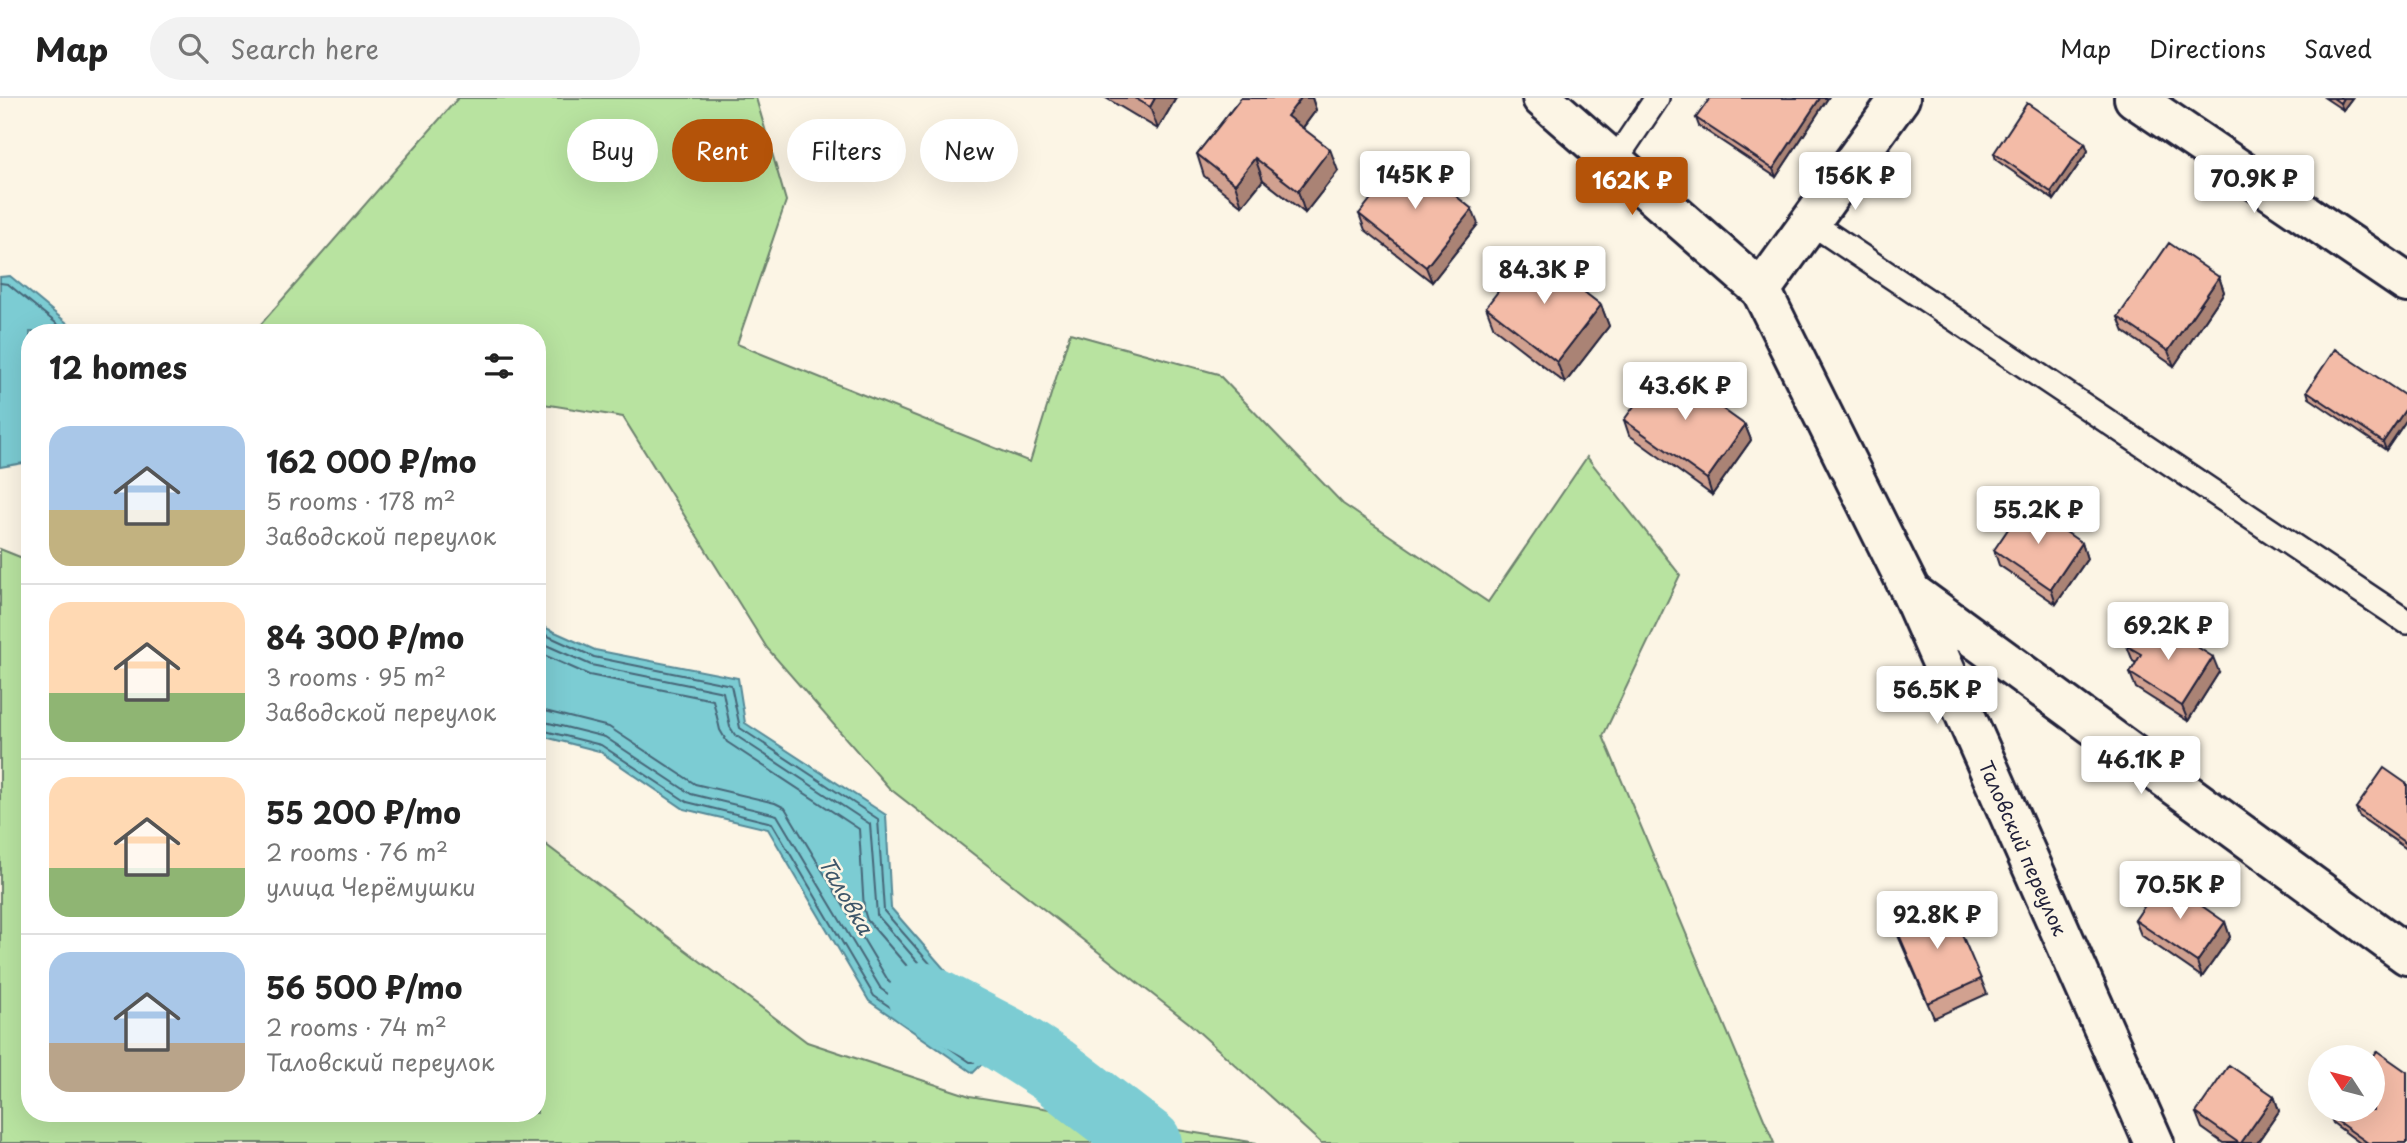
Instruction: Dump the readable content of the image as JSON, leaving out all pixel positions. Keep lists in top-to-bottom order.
{
  "streets": {
    "street": ["Таловский переулок"]
  },
  "water": ["Таловка"],
  "north": "top left",
  "page": {
    "header": "Map",
    "search": "Search here",
    "nav": ["Map", "Directions", "Saved"],
    "chip": [
      "Buy",
      "Rent",
      "Filters",
      "New"
    ],
    "price": [
      "145K ₽",
      "156K ₽",
      "70.9K ₽",
      "162K ₽",
      "84.3K ₽",
      "43.6K ₽",
      "55.2K ₽",
      "69.2K ₽",
      "56.5K ₽",
      "46.1K ₽",
      "70.5K ₽",
      "92.8K ₽"
    ],
    "heading": "12 homes",
    "list": [
      {
        "name": "162 000 ₽/mo",
        "note": "5 rooms · 178 m² · Заводской переулок"
      },
      {
        "name": "84 300 ₽/mo",
        "note": "3 rooms · 95 m² · Заводской переулок"
      },
      {
        "name": "55 200 ₽/mo",
        "note": "2 rooms · 76 m² · улица Черёмушки"
      },
      {
        "name": "56 500 ₽/mo",
        "note": "2 rooms · 74 m² · Таловский переулок"
      }
    ]
  }
}
